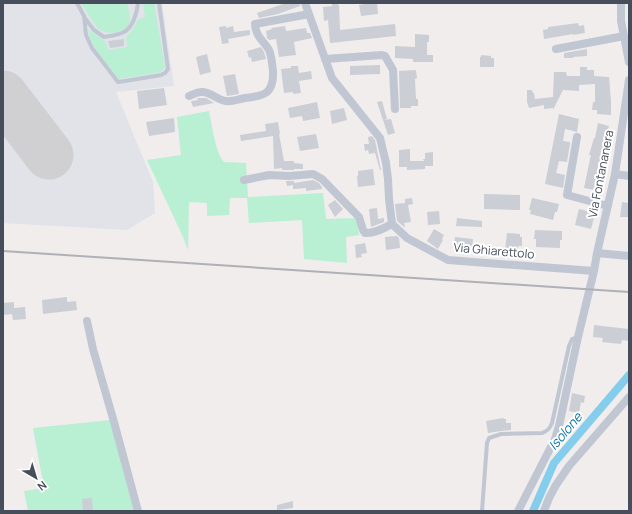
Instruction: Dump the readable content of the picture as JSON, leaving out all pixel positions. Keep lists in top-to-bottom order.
{
  "streets": {
    "street": ["Via Fontananera", "Via Ghiarettolo"]
  },
  "crossings": [
    ["Via Fontananera", "Via Ghiarettolo"]
  ],
  "water": ["Isolone"],
  "north": "bottom right"
}
